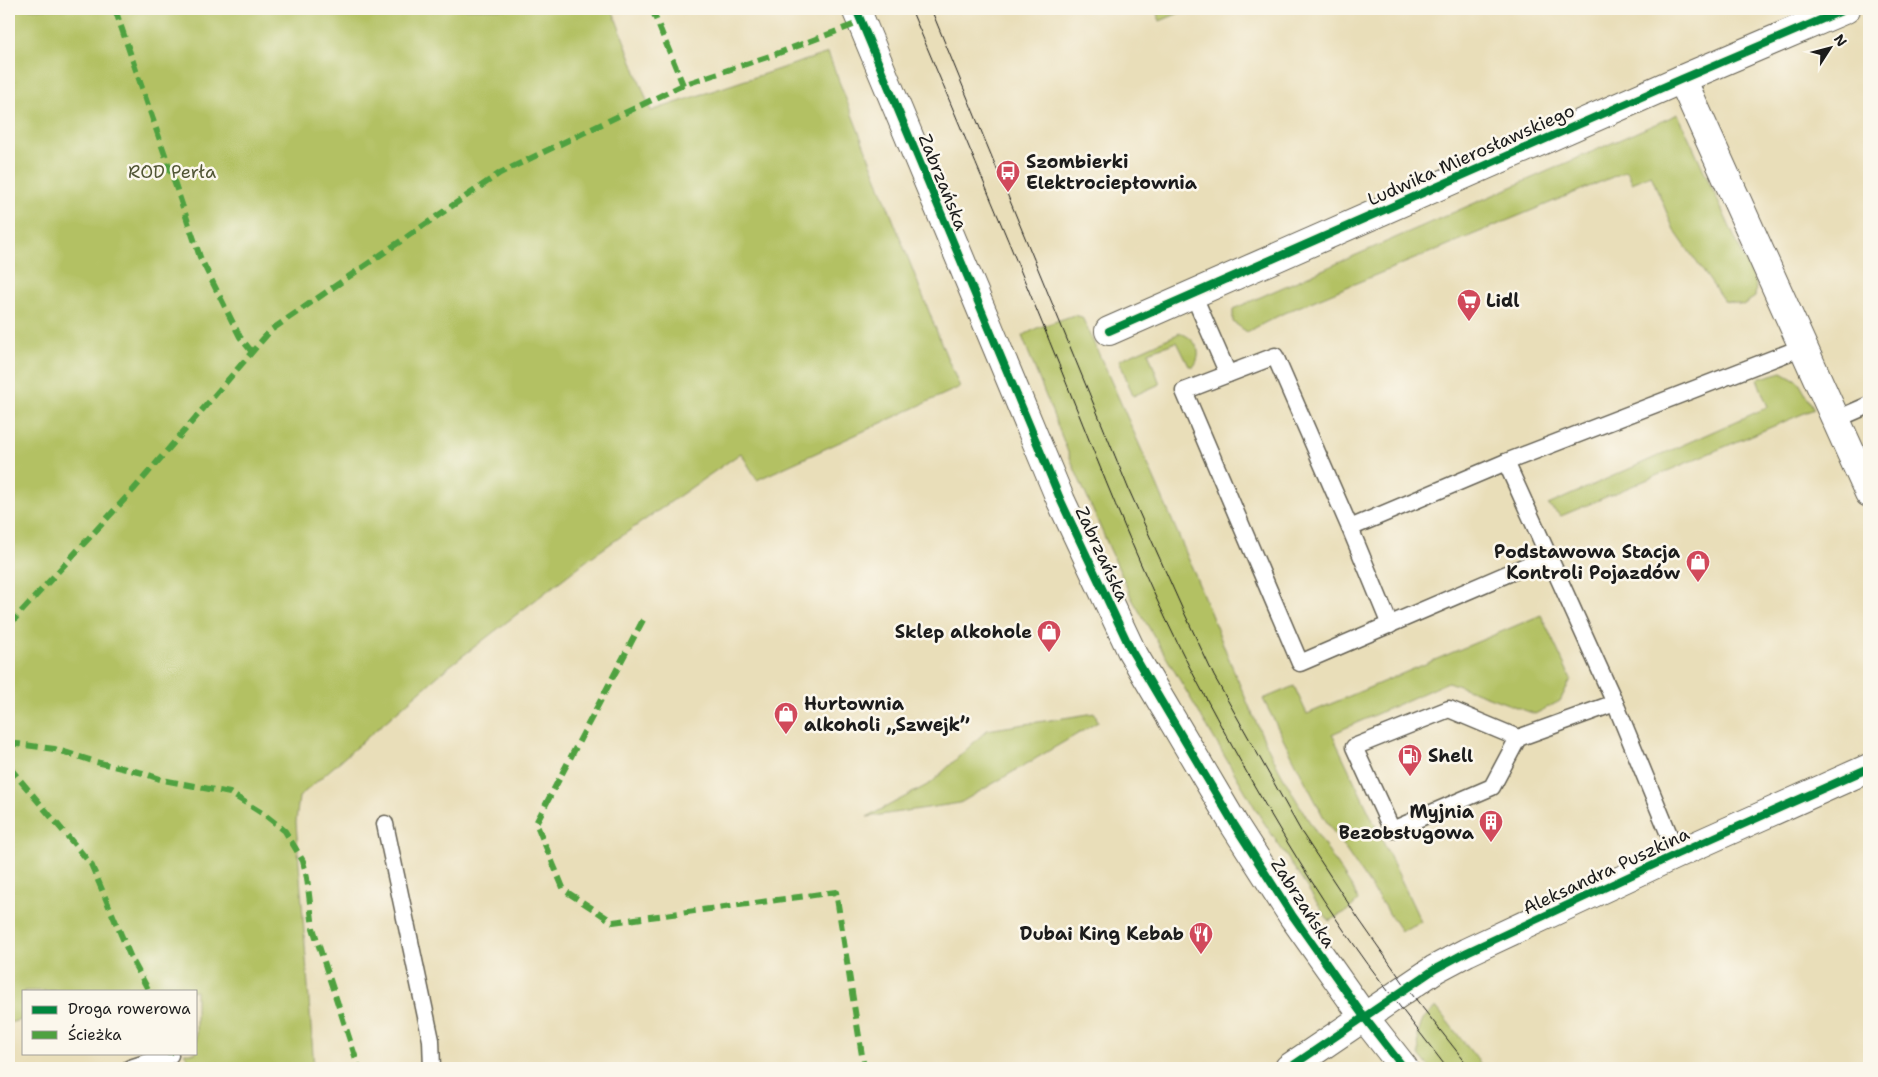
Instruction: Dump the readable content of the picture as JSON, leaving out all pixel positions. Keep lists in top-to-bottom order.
{
  "streets": {
    "street": ["Ludwika Mierosławskiego", "Zabrzańska", "Aleksandra Puszkina"]
  },
  "crossings": [
    ["Zabrzańska", "Aleksandra Puszkina"]
  ],
  "parks": ["ROD Perła"],
  "places": {
    "bus stop": ["Szombierki Elektrociepłownia"],
    "supermarket": ["Lidl"],
    "shop": ["Podstawowa Stacja Kontroli Pojazdów", "Sklep alkohole", "Hurtownia alkoholi „Szwejk”"],
    "fuel station": ["Shell"],
    "building": ["Myjnia Bezobsługowa"],
    "restaurant": ["Dubai King Kebab"]
  },
  "legend": ["Droga rowerowa", "Ścieżka"],
  "north": "top right"
}
